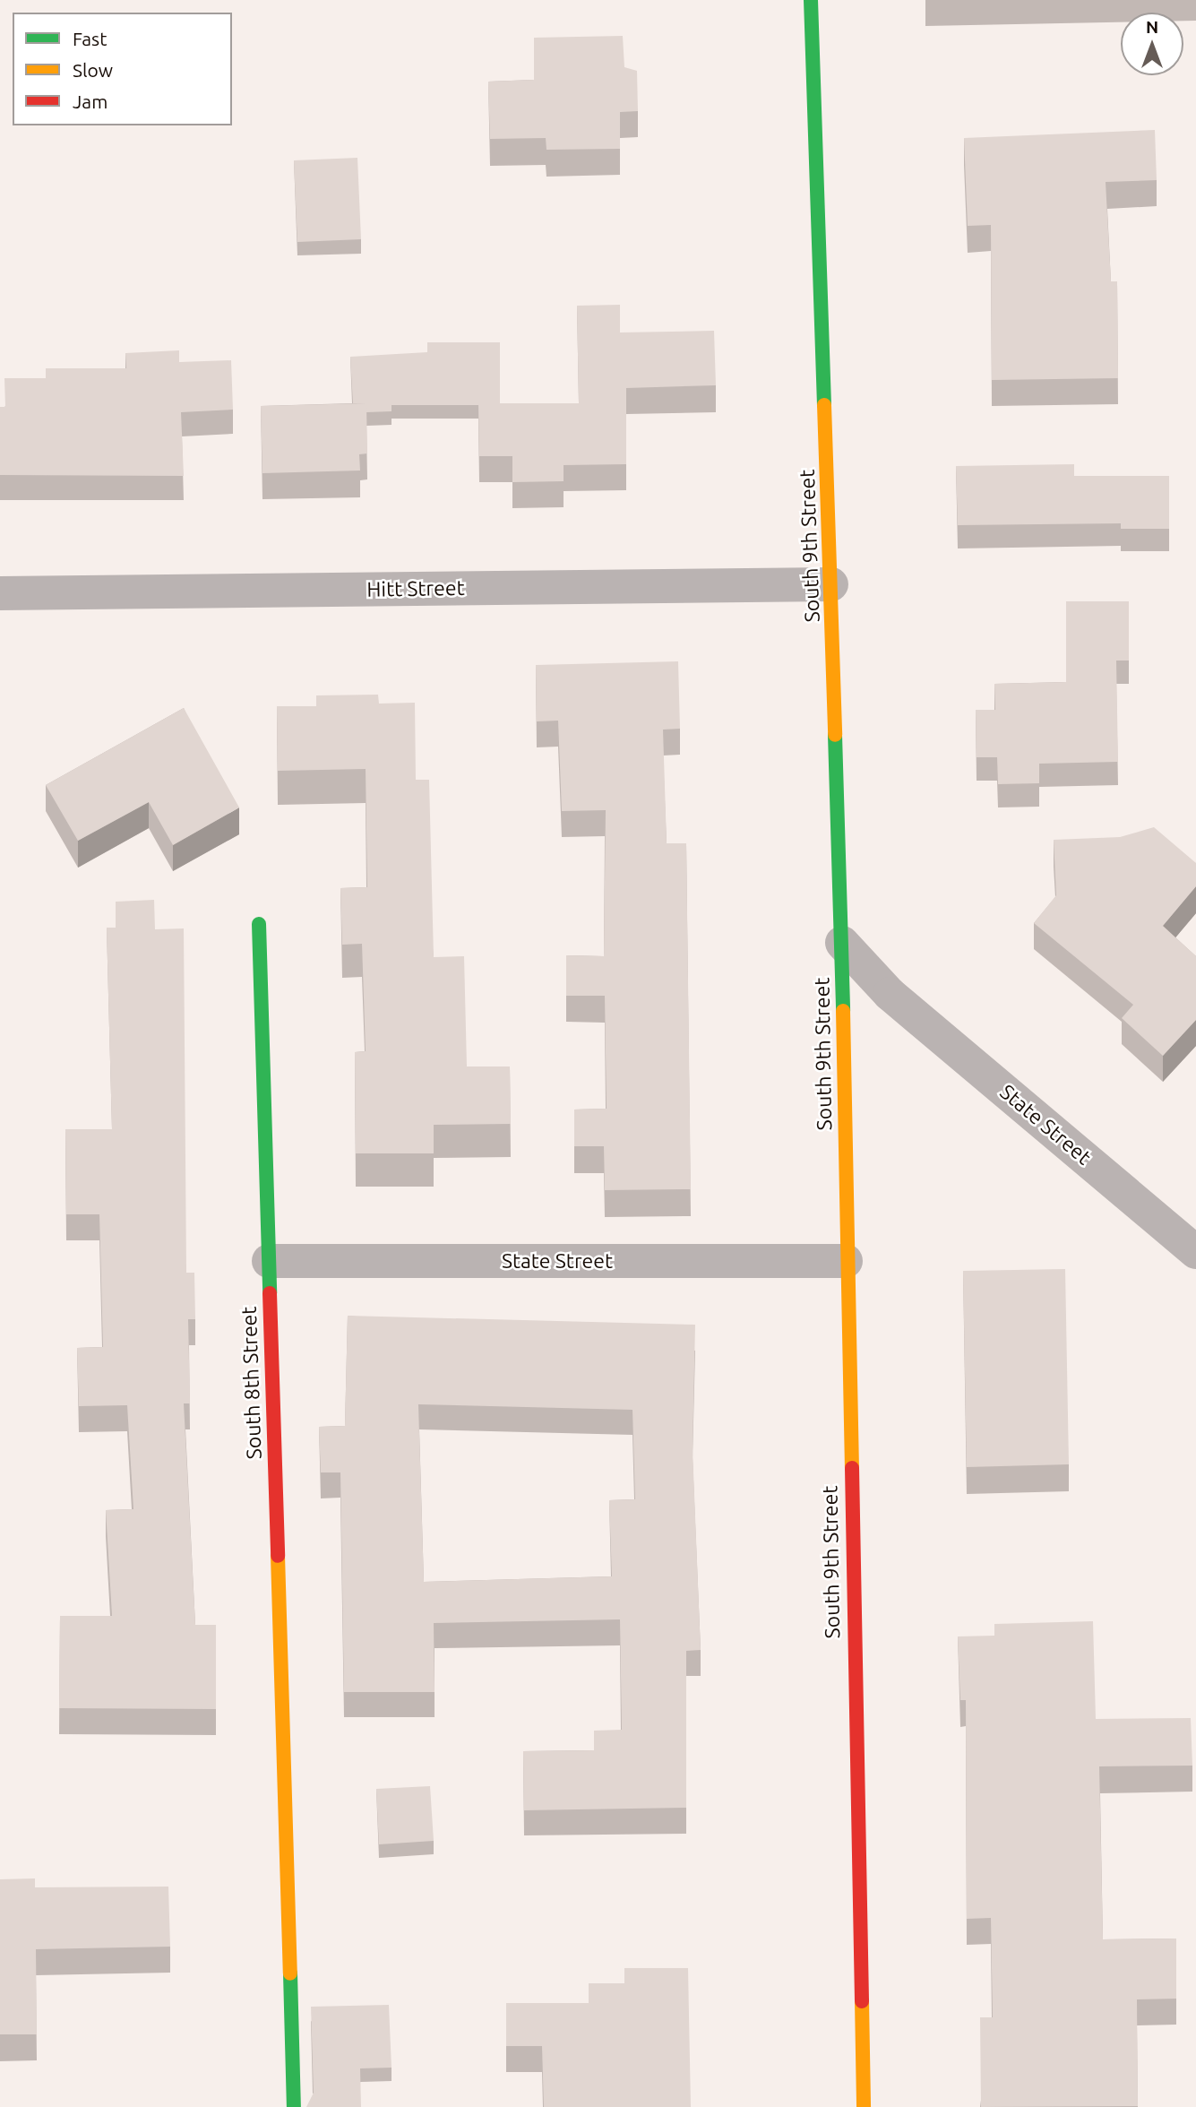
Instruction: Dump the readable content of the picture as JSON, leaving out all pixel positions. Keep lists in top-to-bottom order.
{
  "streets": {
    "street": [
      "South 9th Street",
      "Hitt Street",
      "State Street",
      "South 8th Street"
    ]
  },
  "crossings": [
    ["South 9th Street", "Hitt Street"],
    ["South 9th Street", "State Street"],
    ["State Street", "South 8th Street"]
  ],
  "legend": ["Fast", "Slow", "Jam"],
  "north": "top"
}
